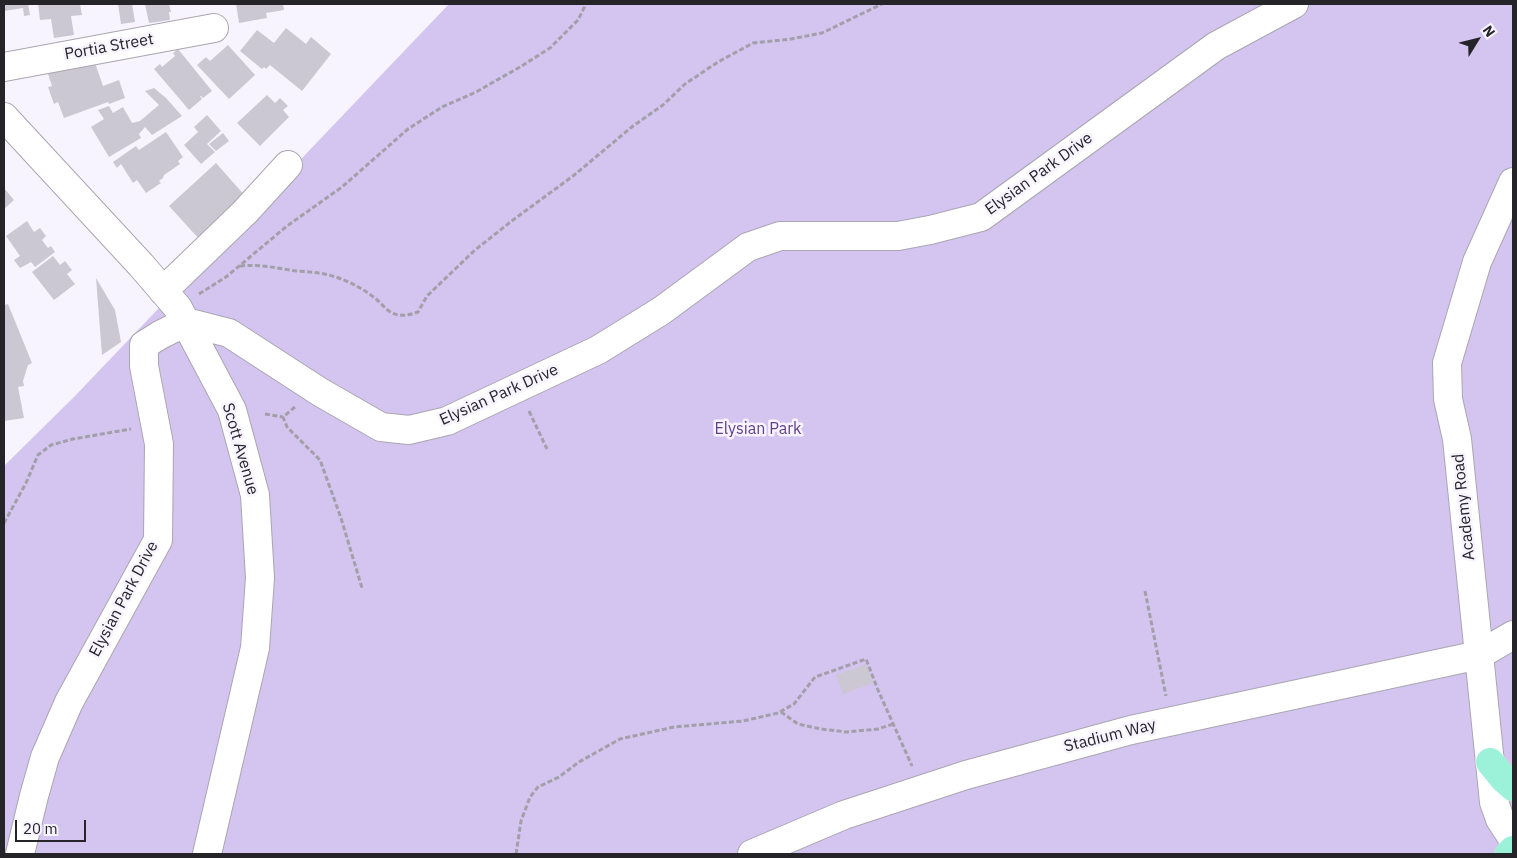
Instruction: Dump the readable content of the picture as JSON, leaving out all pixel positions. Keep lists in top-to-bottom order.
{
  "streets": {
    "street": [
      "Portia Street",
      "Elysian Park Drive",
      "Scott Avenue",
      "Academy Road",
      "Stadium Way"
    ]
  },
  "crossings": [
    ["Elysian Park Drive", "Scott Avenue"],
    ["Academy Road", "Stadium Way"]
  ],
  "parks": ["Elysian Park"],
  "scale_bar": "20 m",
  "north": "top right"
}
